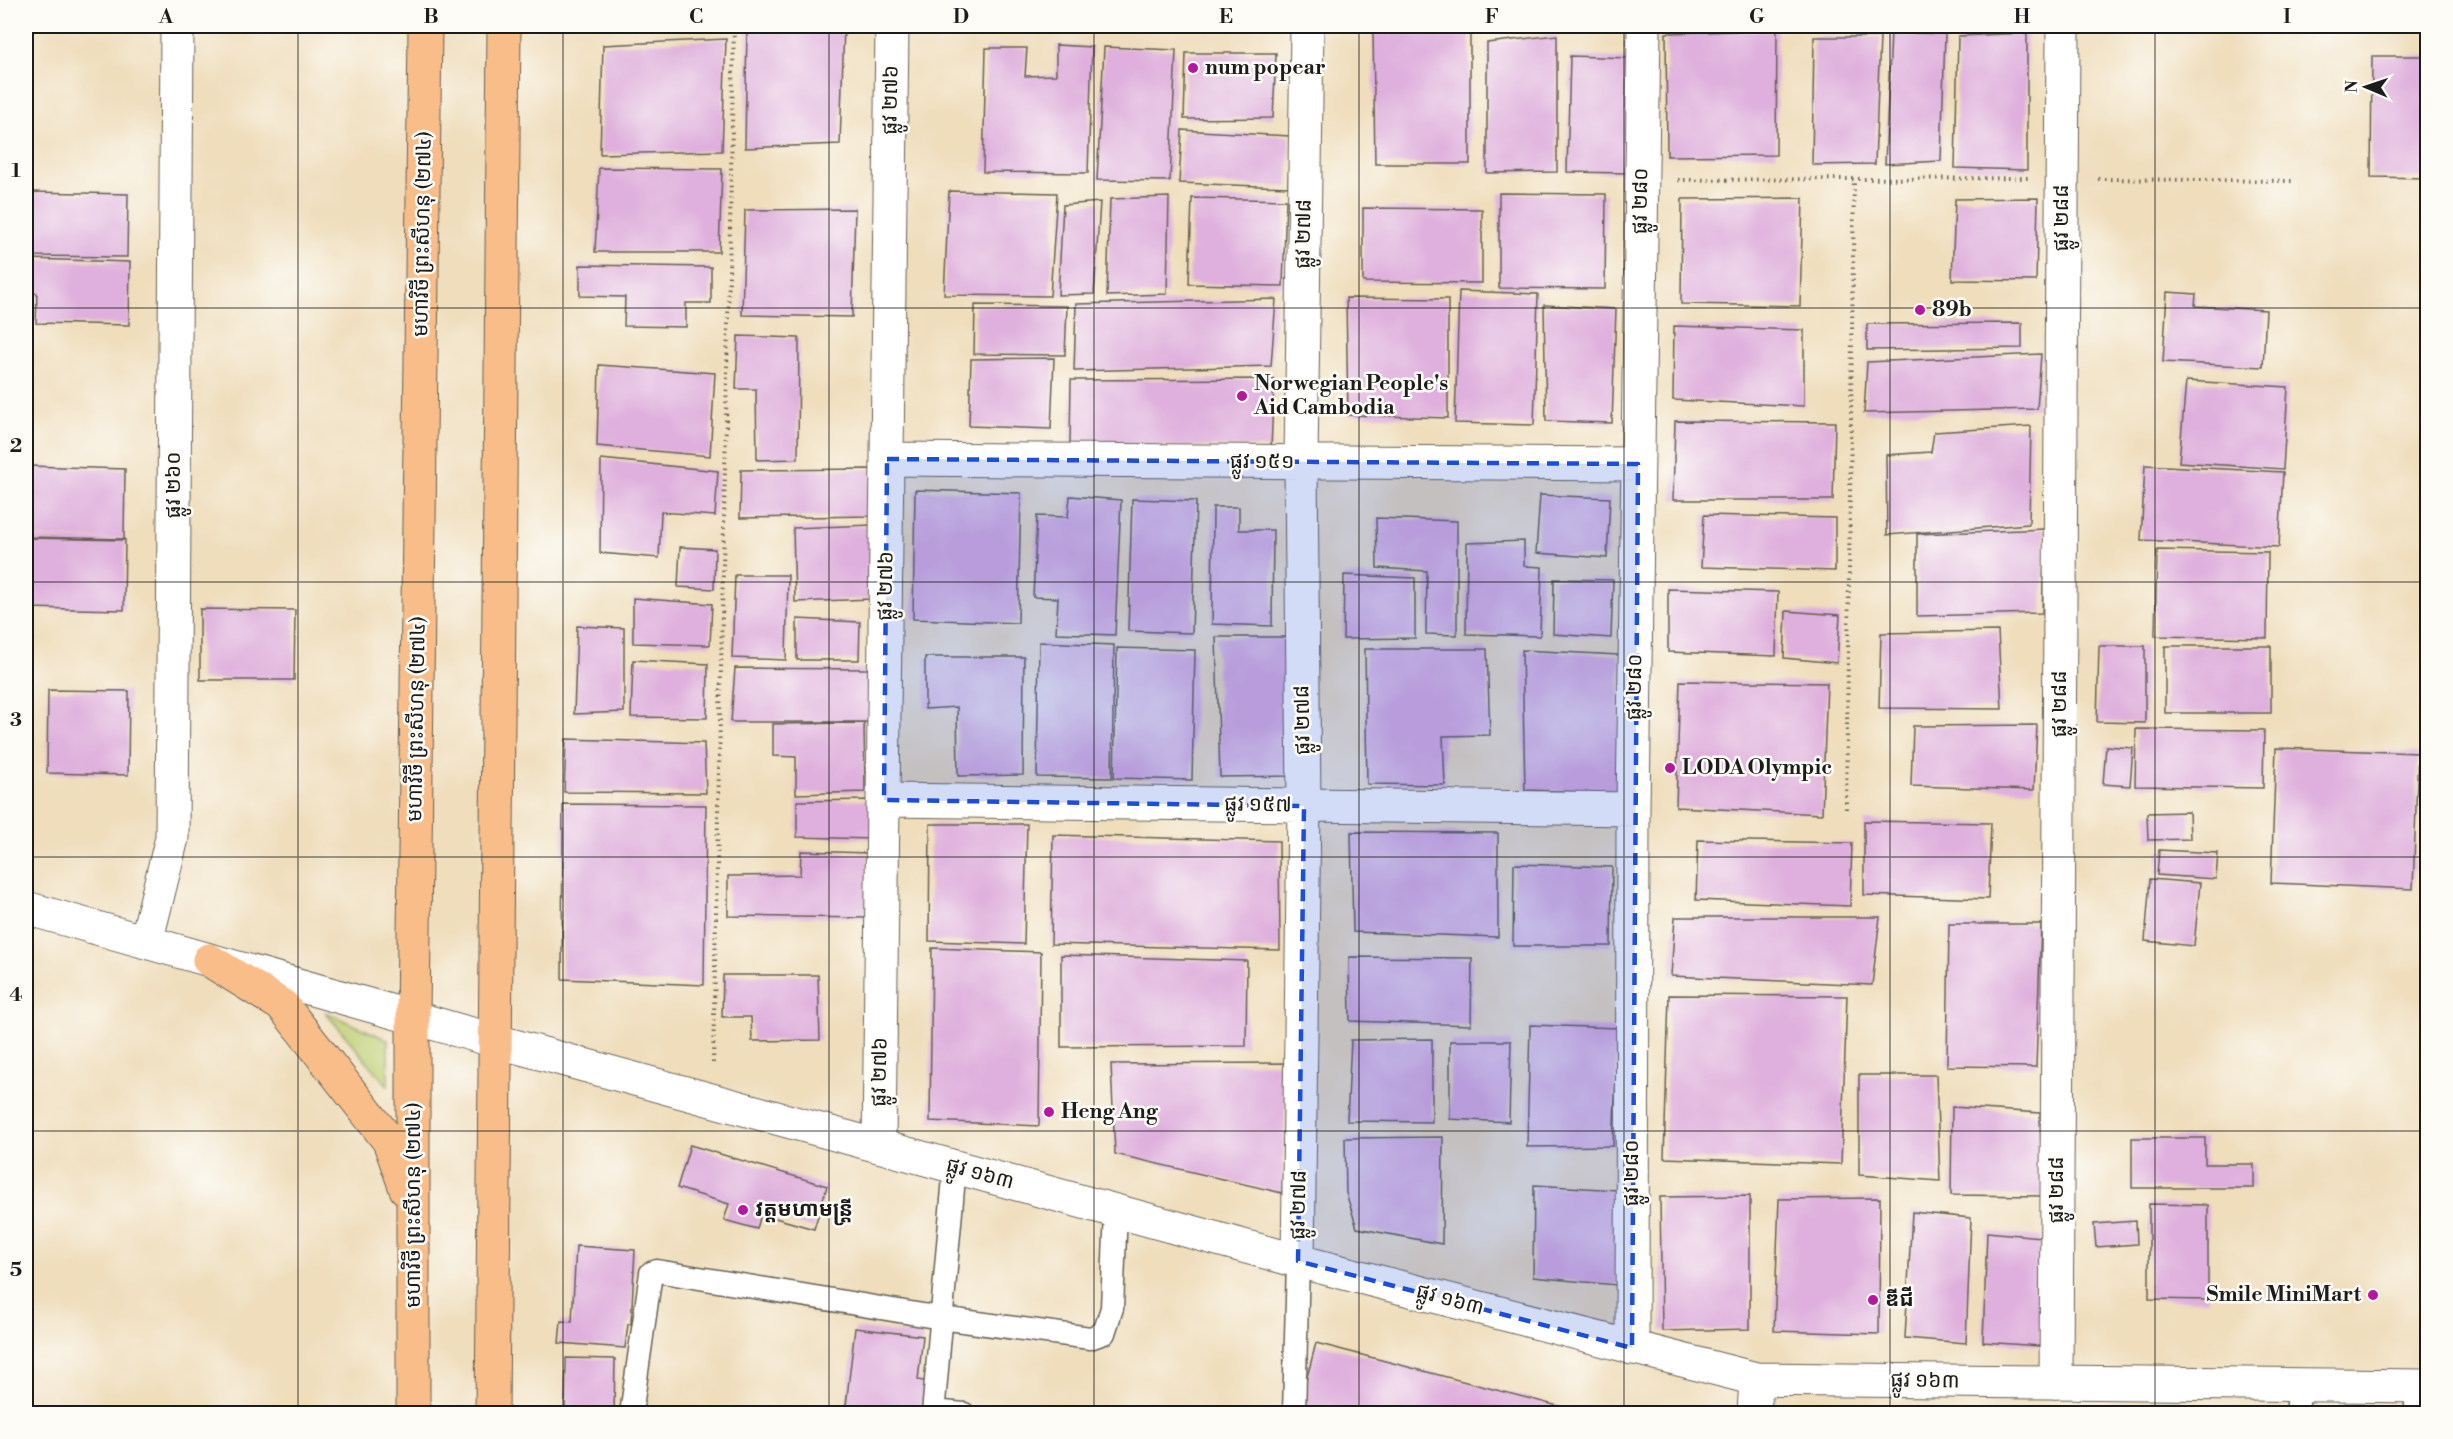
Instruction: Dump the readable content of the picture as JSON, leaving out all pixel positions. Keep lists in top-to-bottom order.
{
  "streets": {
    "main road": ["មហាវិថី ព្រះសីហនុ (២៧៤)"],
    "street": [
      "ផ្លូវ ២៧៦",
      "ផ្លូវ ២៨០",
      "ផ្លូវ ២៨៨",
      "ផ្លូវ ២៧៨",
      "ផ្លូវ ១៥១",
      "ផ្លូវ ២៦០",
      "ផ្លូវ ១៥៧",
      "ផ្លូវ ១៦៣"
    ]
  },
  "crossings": [
    ["ផ្លូវ ២៧៦", "ផ្លូវ ១៥១"],
    ["ផ្លូវ ២៧៦", "ផ្លូវ ១៥៧"],
    ["ផ្លូវ ២៧៦", "ផ្លូវ ១៦៣"],
    ["ផ្លូវ ២៨០", "ផ្លូវ ១៥១"],
    ["ផ្លូវ ២៨០", "ផ្លូវ ១៥៧"],
    ["ផ្លូវ ២៨០", "ផ្លូវ ១៦៣"],
    ["ផ្លូវ ២៨៨", "ផ្លូវ ១៦៣"],
    ["មហាវិថី ព្រះសីហនុ (២៧៤)", "ផ្លូវ ១៦៣"],
    ["ផ្លូវ ២៧៨", "ផ្លូវ ១៥១"],
    ["ផ្លូវ ២៧៨", "ផ្លូវ ១៥៧"],
    ["ផ្លូវ ២៧៨", "ផ្លូវ ១៦៣"],
    ["ផ្លូវ ២៦០", "ផ្លូវ ១៦៣"]
  ],
  "places": [
    "num popear",
    "89b",
    "Norwegian People's Aid Cambodia",
    "LODA Olympic",
    "Heng Ang",
    "វត្តមហាមន្រ្តី",
    "Smile MiniMart",
    "ឌីជី"
  ],
  "north": "left",
  "grid": {
    "columns": [
      "A",
      "B",
      "C",
      "D",
      "E",
      "F",
      "G",
      "H",
      "I"
    ],
    "rows": [
      "1",
      "2",
      "3",
      "4",
      "5"
    ]
  }
}
